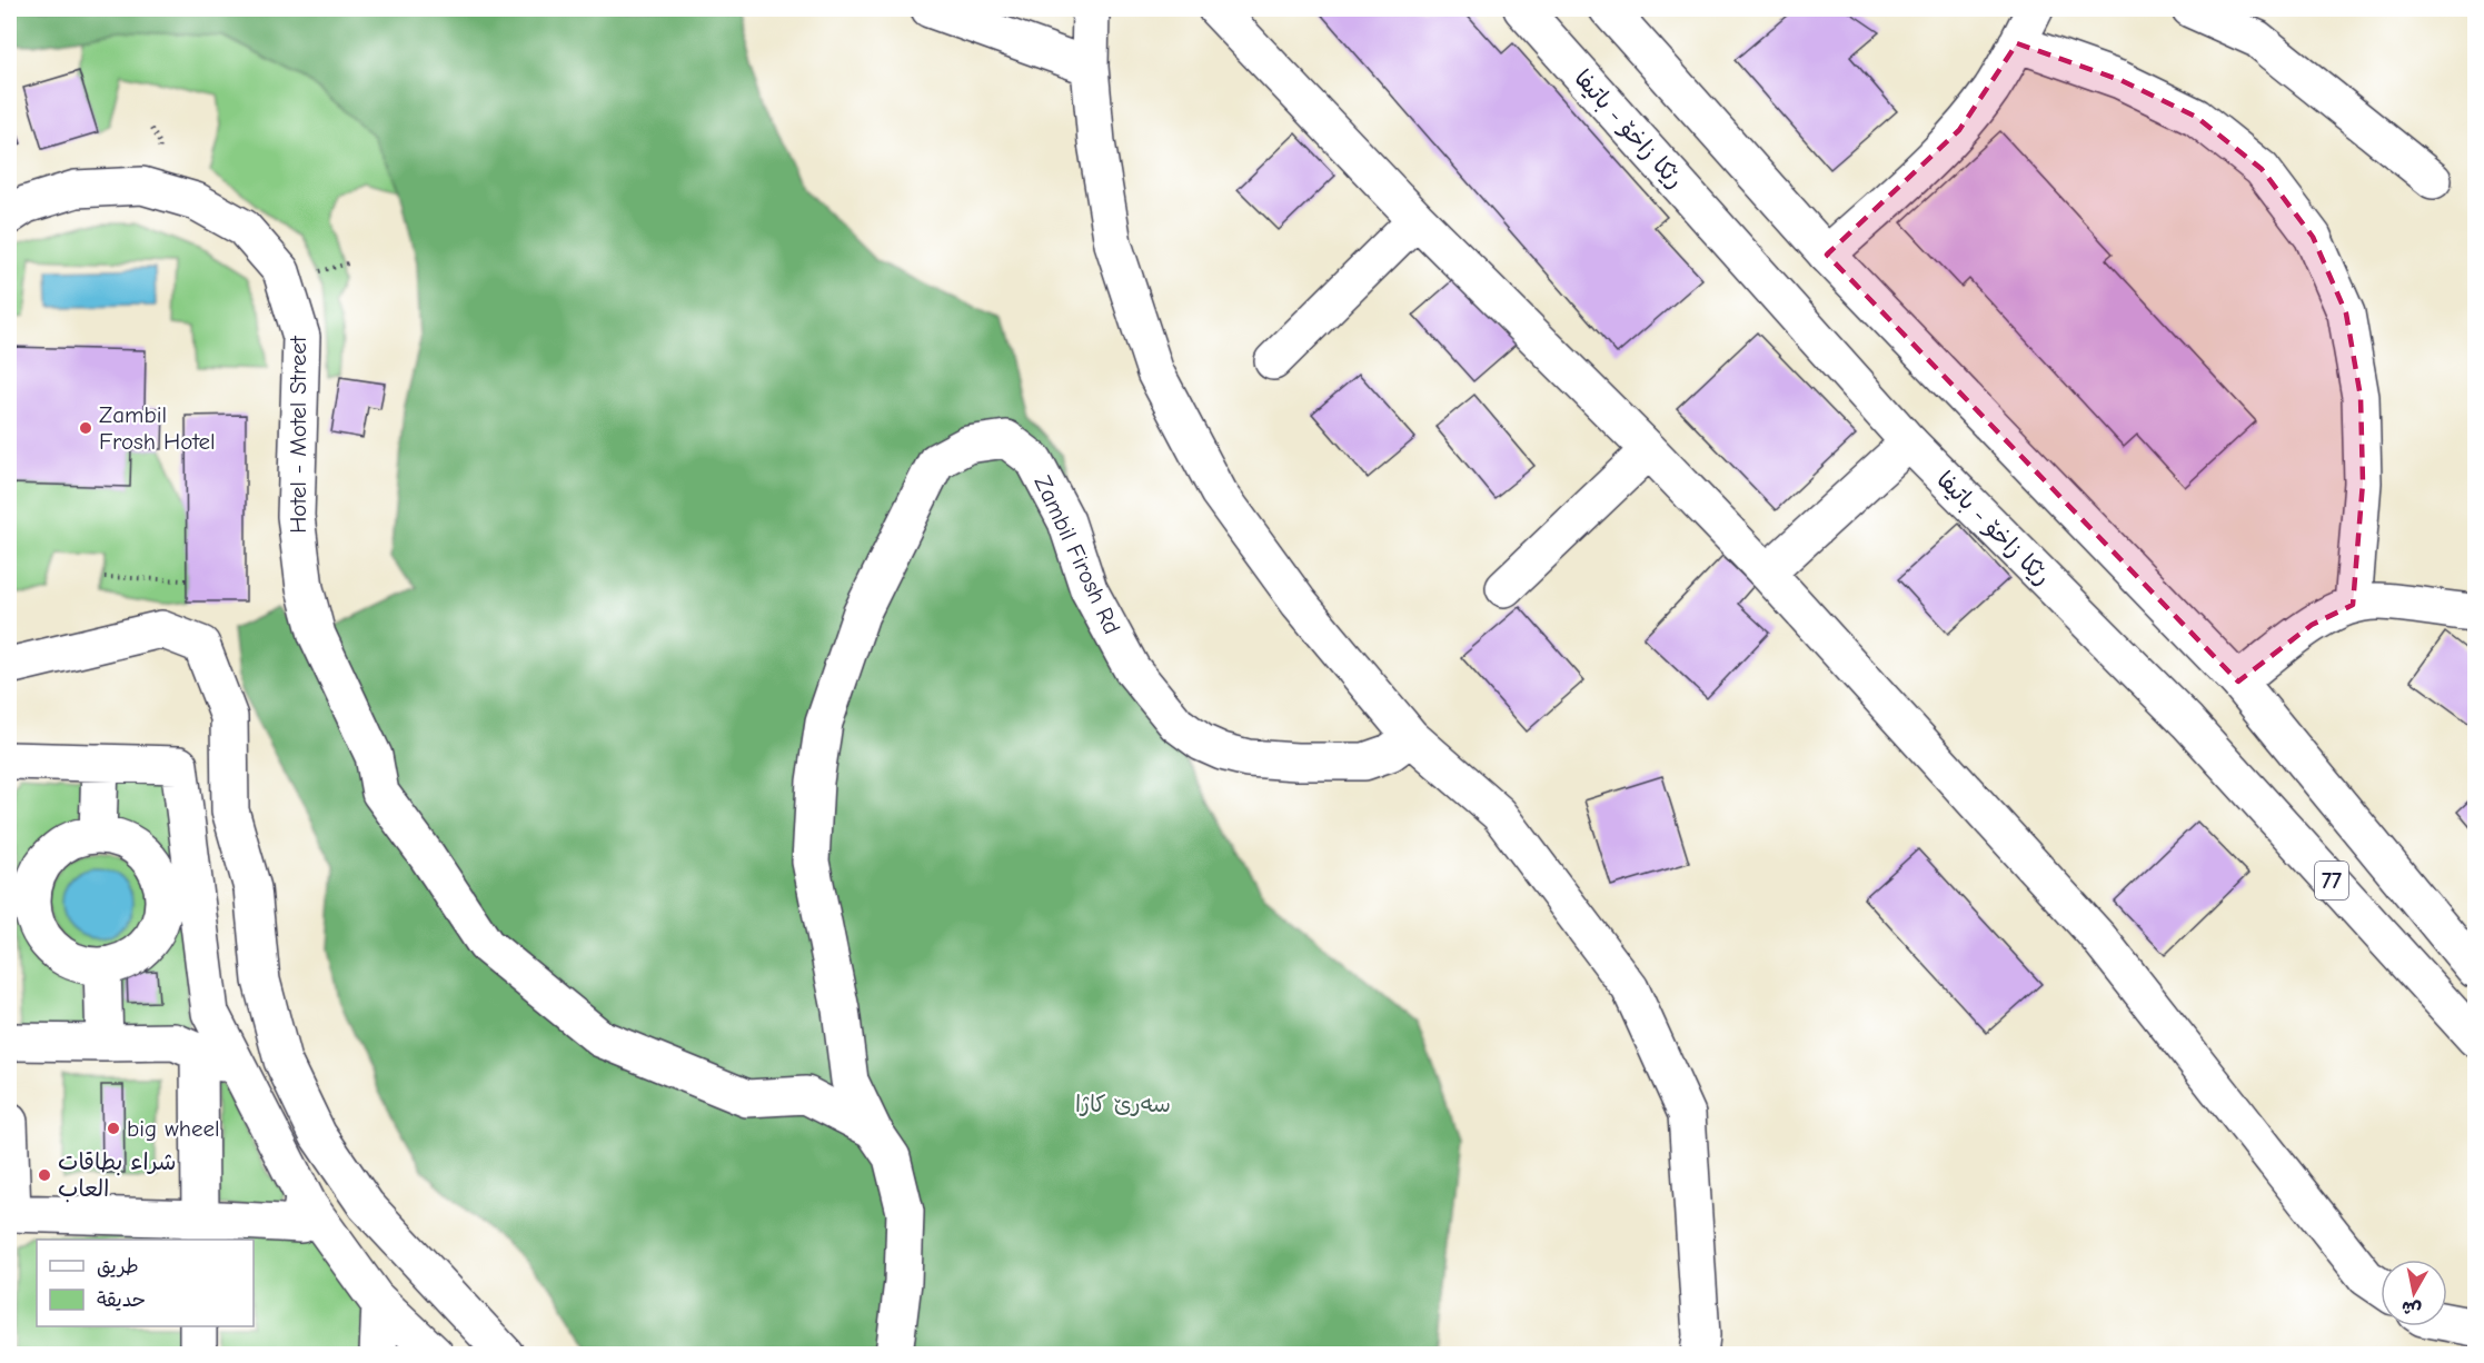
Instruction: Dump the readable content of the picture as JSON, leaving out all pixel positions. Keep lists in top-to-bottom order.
{
  "streets": {
    "main road": [
      "رێکا زاخۆ - باتیفا",
      "Hotel - Motel Street",
      "Zambil Firosh Rd",
      "77"
    ]
  },
  "crossings": [
    ["Hotel - Motel Street", "Zambil Firosh Rd"]
  ],
  "parks": ["سەرێ کاژا"],
  "places": ["Zambil Frosh Hotel", "big wheel", "شراء بطاقات العاب"],
  "legend": ["طريق", "حديقة"],
  "north": "bottom"
}
